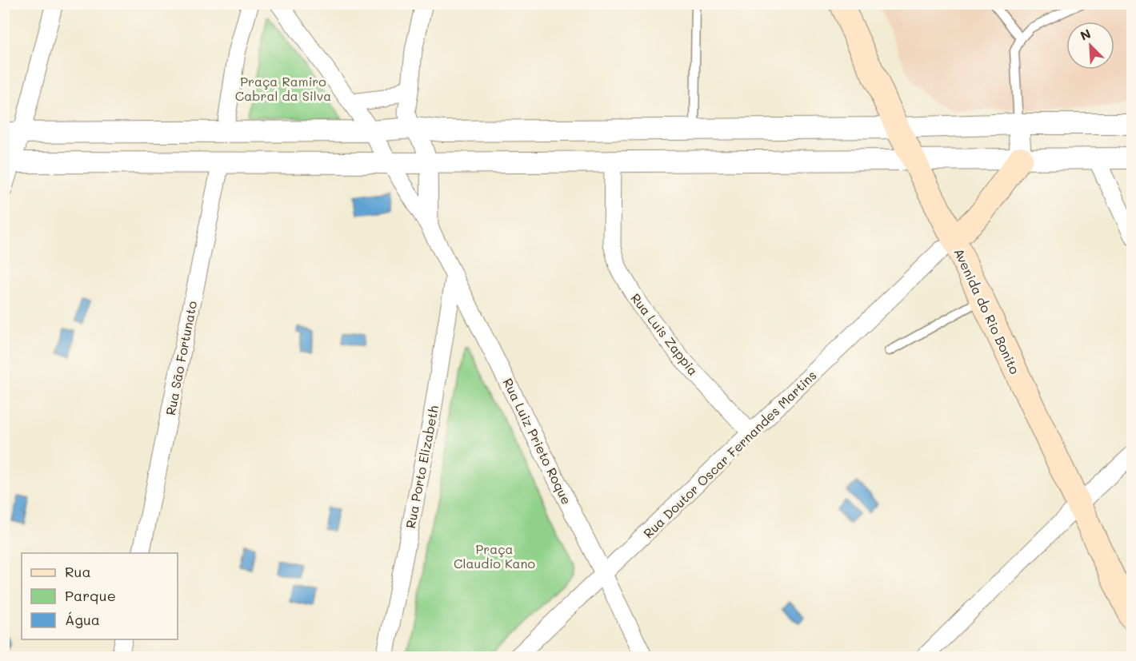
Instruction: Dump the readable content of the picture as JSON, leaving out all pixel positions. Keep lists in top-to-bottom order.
{
  "streets": {
    "main road": ["Avenida do Rio Bonito"],
    "street": [
      "Rua Luis Zappia",
      "Rua São Fortunato",
      "Rua Luiz Prieto Roque",
      "Rua Doutor Oscar Fernandes Martins",
      "Rua Porto Elizabeth"
    ]
  },
  "crossings": [
    ["Rua Luis Zappia", "Rua Doutor Oscar Fernandes Martins"],
    ["Rua Luiz Prieto Roque", "Rua Doutor Oscar Fernandes Martins"],
    ["Rua Luiz Prieto Roque", "Rua Porto Elizabeth"]
  ],
  "parks": ["Praça Ramiro Cabral da Silva", "Praça Claudio Kano"],
  "legend": ["Rua", "Parque", "Água"],
  "north": "top left"
}
